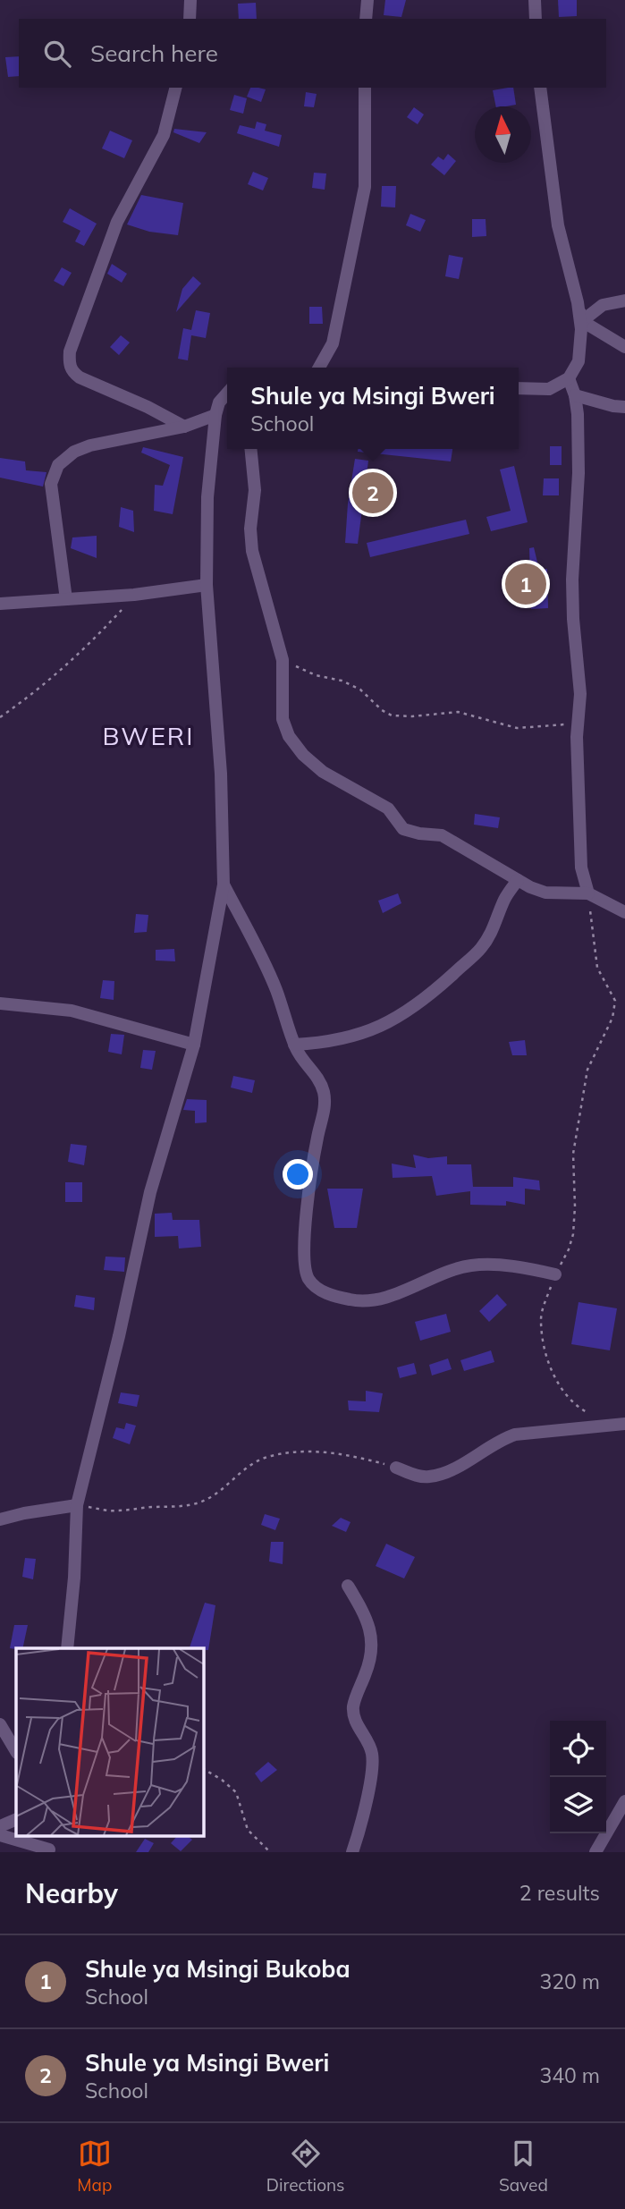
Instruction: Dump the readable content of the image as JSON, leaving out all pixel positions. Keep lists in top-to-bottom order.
{
  "districts": ["BWERI"],
  "north": "top",
  "page": {
    "search": "Search here",
    "popup": ["Shule ya Msingi Bweri", "School"],
    "pins": ["2", "1"],
    "heading": ["Nearby", "2 results"],
    "list": [
      {
        "mark": "1",
        "name": "Shule ya Msingi Bukoba",
        "note": "School",
        "value": "320 m"
      },
      {
        "mark": "2",
        "name": "Shule ya Msingi Bweri",
        "note": "School",
        "value": "340 m"
      }
    ],
    "nav": ["Map", "Directions", "Saved"]
  }
}
